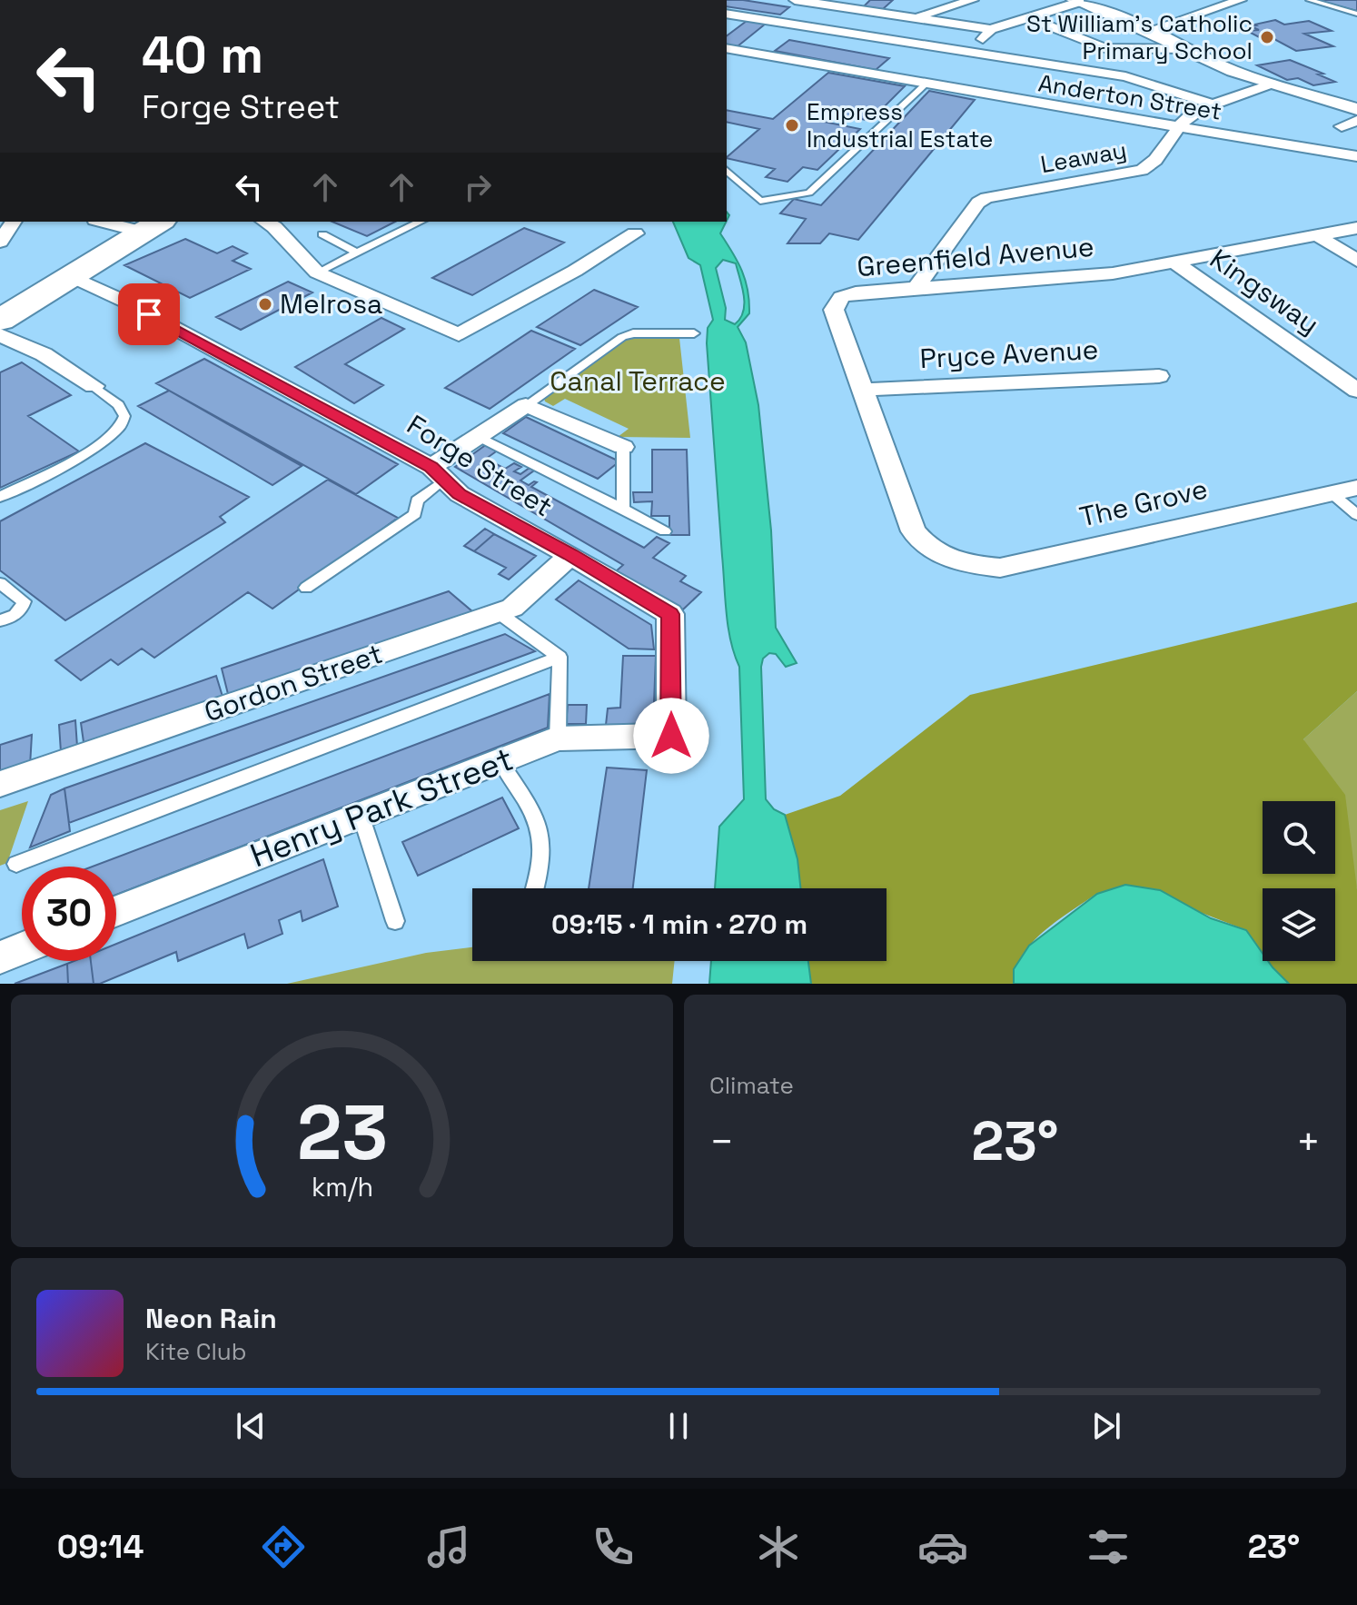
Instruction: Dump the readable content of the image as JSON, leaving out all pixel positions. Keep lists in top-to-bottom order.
{
  "streets": {
    "street": [
      "Anderton Street",
      "Leaway",
      "Greenfield Avenue",
      "Kingsway",
      "Pryce Avenue",
      "Forge Street",
      "The Grove",
      "Gordon Street",
      "Henry Park Street"
    ]
  },
  "crossings": [
    ["Anderton Street", "Leaway"],
    ["Leaway", "Greenfield Avenue"],
    ["Greenfield Avenue", "Kingsway"],
    ["Greenfield Avenue", "Pryce Avenue"],
    ["Greenfield Avenue", "The Grove"],
    ["Forge Street", "Gordon Street"],
    ["Forge Street", "Henry Park Street"]
  ],
  "parks": ["Canal Terrace"],
  "places": ["St William's Catholic Primary School", "Empress Industrial Estate", "Melrosa"],
  "page": {
    "turn": ["40 m", "Forge Street"],
    "limit": "30",
    "trip": "09:15 · 1 min · 270 m",
    "tile": "Climate",
    "heat": ["−", "23°", "+"],
    "song": ["Neon Rain", "Kite Club"],
    "tabs": ["09:14", "23°"],
    "gauge": ["23", "km/h"]
  }
}
